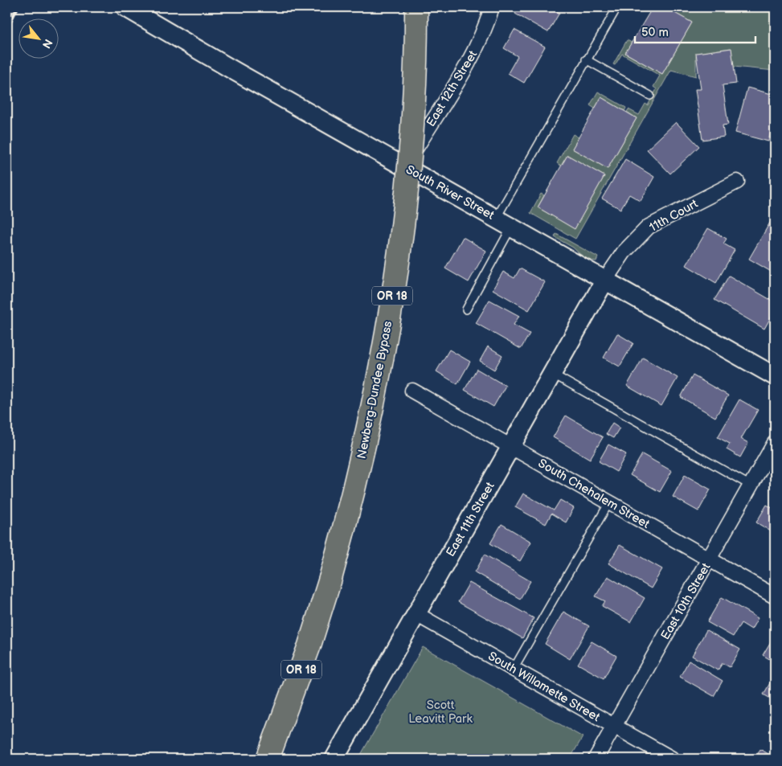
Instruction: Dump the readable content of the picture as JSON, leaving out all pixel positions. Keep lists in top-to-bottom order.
{
  "streets": {
    "highway": ["OR 18", "Newberg-Dundee Bypass"],
    "street": [
      "East 12th Street",
      "South River Street",
      "11th Court",
      "South Chehalem Street",
      "East 11th Street",
      "East 10th Street",
      "South Willamette Street"
    ]
  },
  "crossings": [
    ["East 12th Street", "South River Street"],
    ["South River Street", "11th Court"],
    ["South River Street", "East 11th Street"],
    ["11th Court", "East 11th Street"],
    ["South Chehalem Street", "East 11th Street"],
    ["South Chehalem Street", "East 10th Street"],
    ["East 11th Street", "South Willamette Street"],
    ["East 10th Street", "South Willamette Street"]
  ],
  "parks": ["Scott Leavitt Park"],
  "scale_bar": "50 m",
  "north": "bottom right"
}
